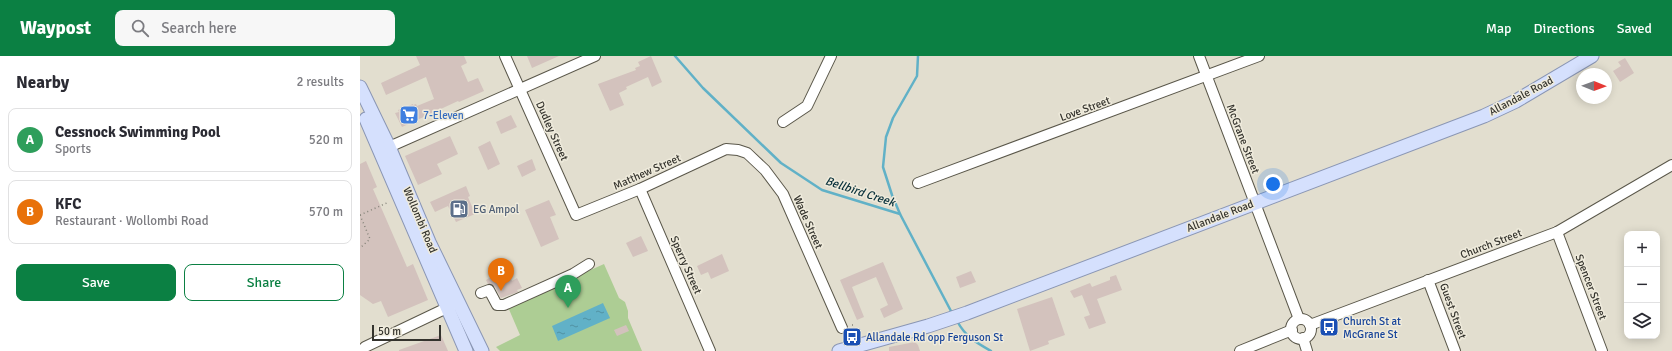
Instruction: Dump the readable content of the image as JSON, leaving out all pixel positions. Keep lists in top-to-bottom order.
{
  "streets": {
    "main road": ["Allandale Road", "Wollombi Road"],
    "street": [
      "Love Street",
      "Dudley Street",
      "McGrane Street",
      "Matthew Street",
      "Wade Street",
      "Church Street",
      "Sperry Street",
      "Spencer Street",
      "Guest Street"
    ]
  },
  "crossings": [
    ["Allandale Road", "McGrane Street"],
    ["Love Street", "McGrane Street"],
    ["Dudley Street", "Matthew Street"],
    ["McGrane Street", "Church Street"],
    ["Matthew Street", "Wade Street"],
    ["Matthew Street", "Sperry Street"],
    ["Church Street", "Spencer Street"],
    ["Church Street", "Guest Street"]
  ],
  "water": ["Bellbird Creek"],
  "places": {
    "supermarket": ["7-Eleven"],
    "fuel station": ["EG Ampol"],
    "bus stop": ["Church St at McGrane St", "Allandale Rd opp Ferguson St"]
  },
  "scale_bar": "50 m",
  "north": "right",
  "page": {
    "header": "Waypost",
    "search": "Search here",
    "nav": ["Map", "Directions", "Saved"],
    "heading": ["Nearby", "2 results"],
    "list": [
      {
        "mark": "A",
        "name": "Cessnock Swimming Pool",
        "note": "Sports",
        "value": "520 m"
      },
      {
        "mark": "B",
        "name": "KFC",
        "note": "Restaurant · Wollombi Road",
        "value": "570 m"
      }
    ],
    "map_buttons": ["+", "−"],
    "buttons": ["Save", "Share"],
    "pins": ["B", "A"],
    "scale": "50 m"
  }
}
